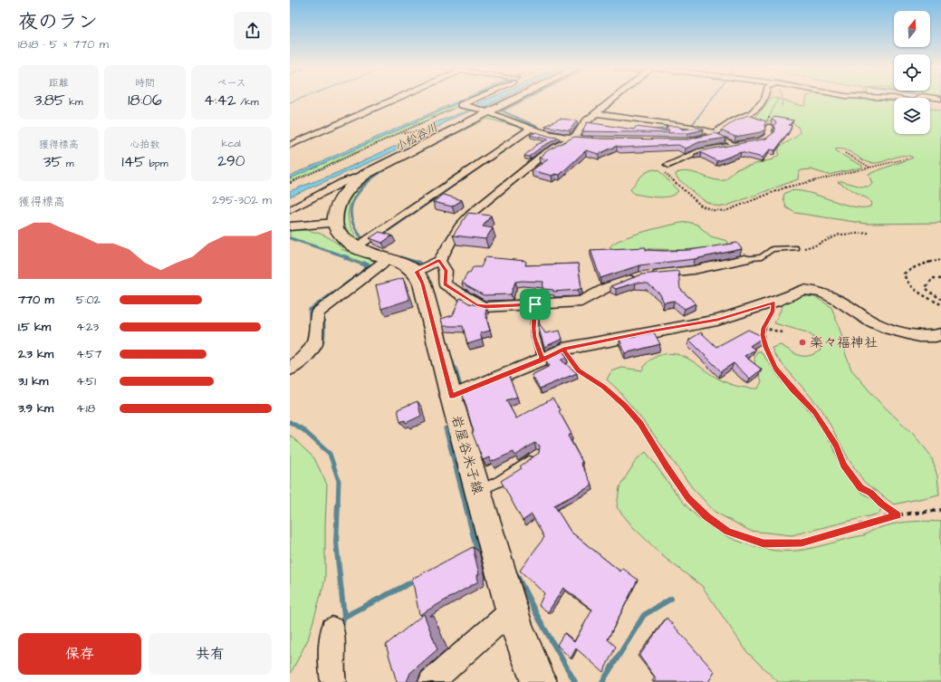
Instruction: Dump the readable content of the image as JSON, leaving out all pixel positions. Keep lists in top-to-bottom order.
{
  "streets": {
    "main road": ["岩屋谷米子線"]
  },
  "water": ["小松谷川"],
  "places": ["楽々福神社"],
  "north": "top",
  "page": {
    "heading": ["夜のラン", "18:18 · 5 × 770 m"],
    "stats": [
      ["距離", "3.85 km"],
      ["時間", "18:06"],
      ["ペース", "4:42 /km"],
      ["獲得標高", "35 m"],
      ["心拍数", "145 bpm"],
      ["kcal", "290"]
    ],
    "chart": ["獲得標高", "295–302 m"],
    "list": [
      {
        "name": "770 m",
        "note": "5:02"
      },
      {
        "name": "1.5 km",
        "note": "4:23"
      },
      {
        "name": "2.3 km",
        "note": "4:57"
      },
      {
        "name": "3.1 km",
        "note": "4:51"
      },
      {
        "name": "3.9 km",
        "note": "4:18"
      }
    ],
    "buttons": ["保存", "共有"]
  }
}
